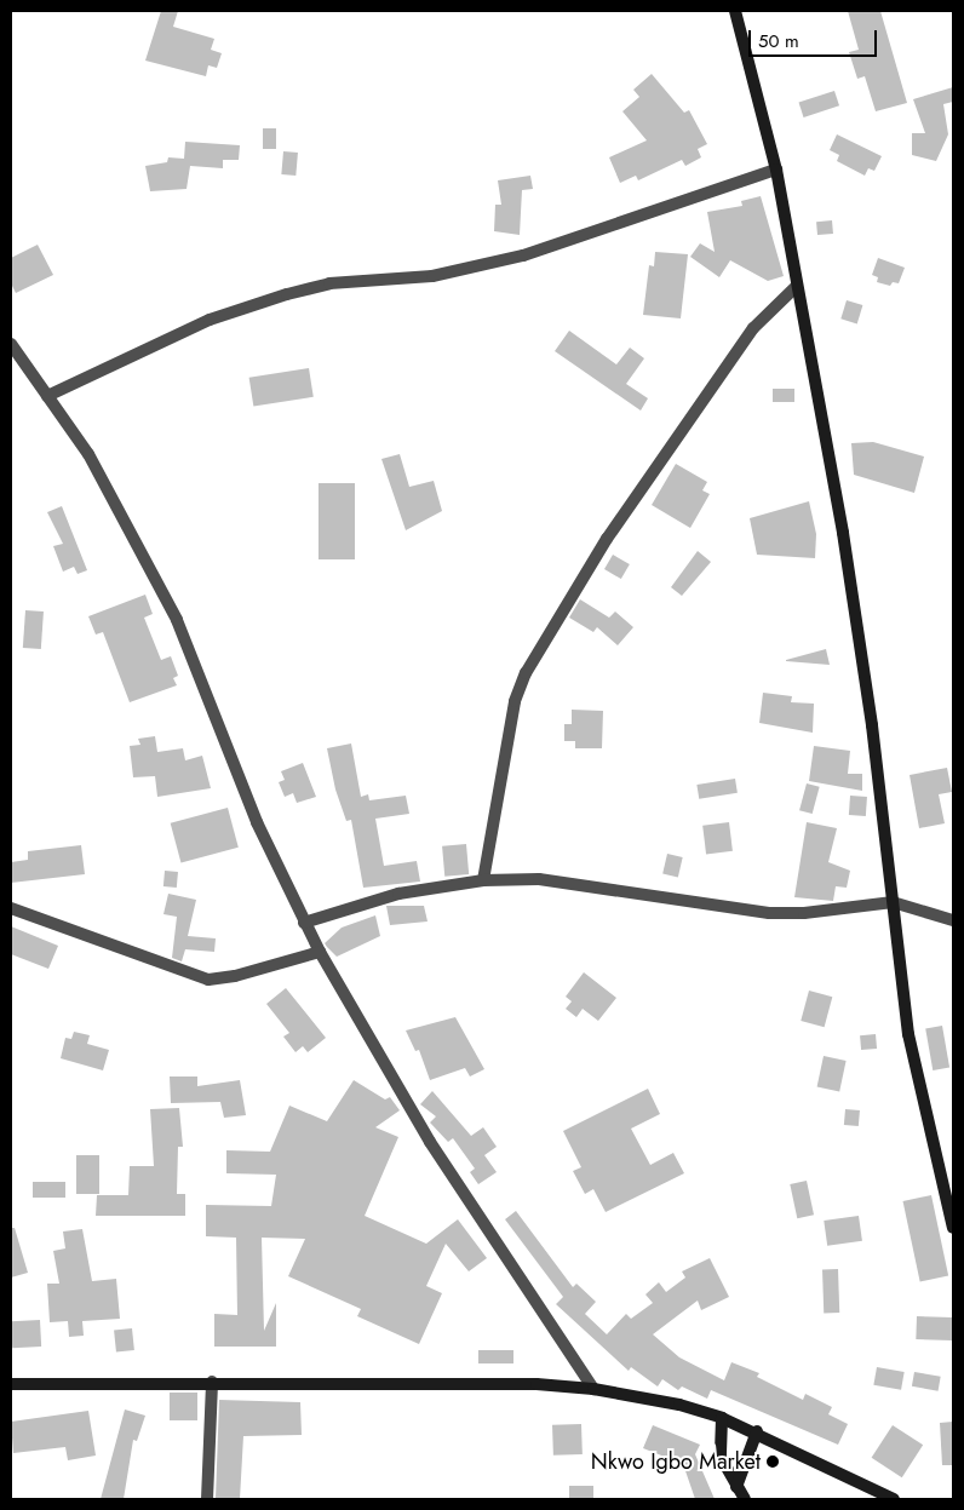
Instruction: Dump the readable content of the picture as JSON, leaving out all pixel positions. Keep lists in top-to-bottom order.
{
  "places": ["Nkwo Igbo Market"],
  "scale_bar": "50 m"
}
